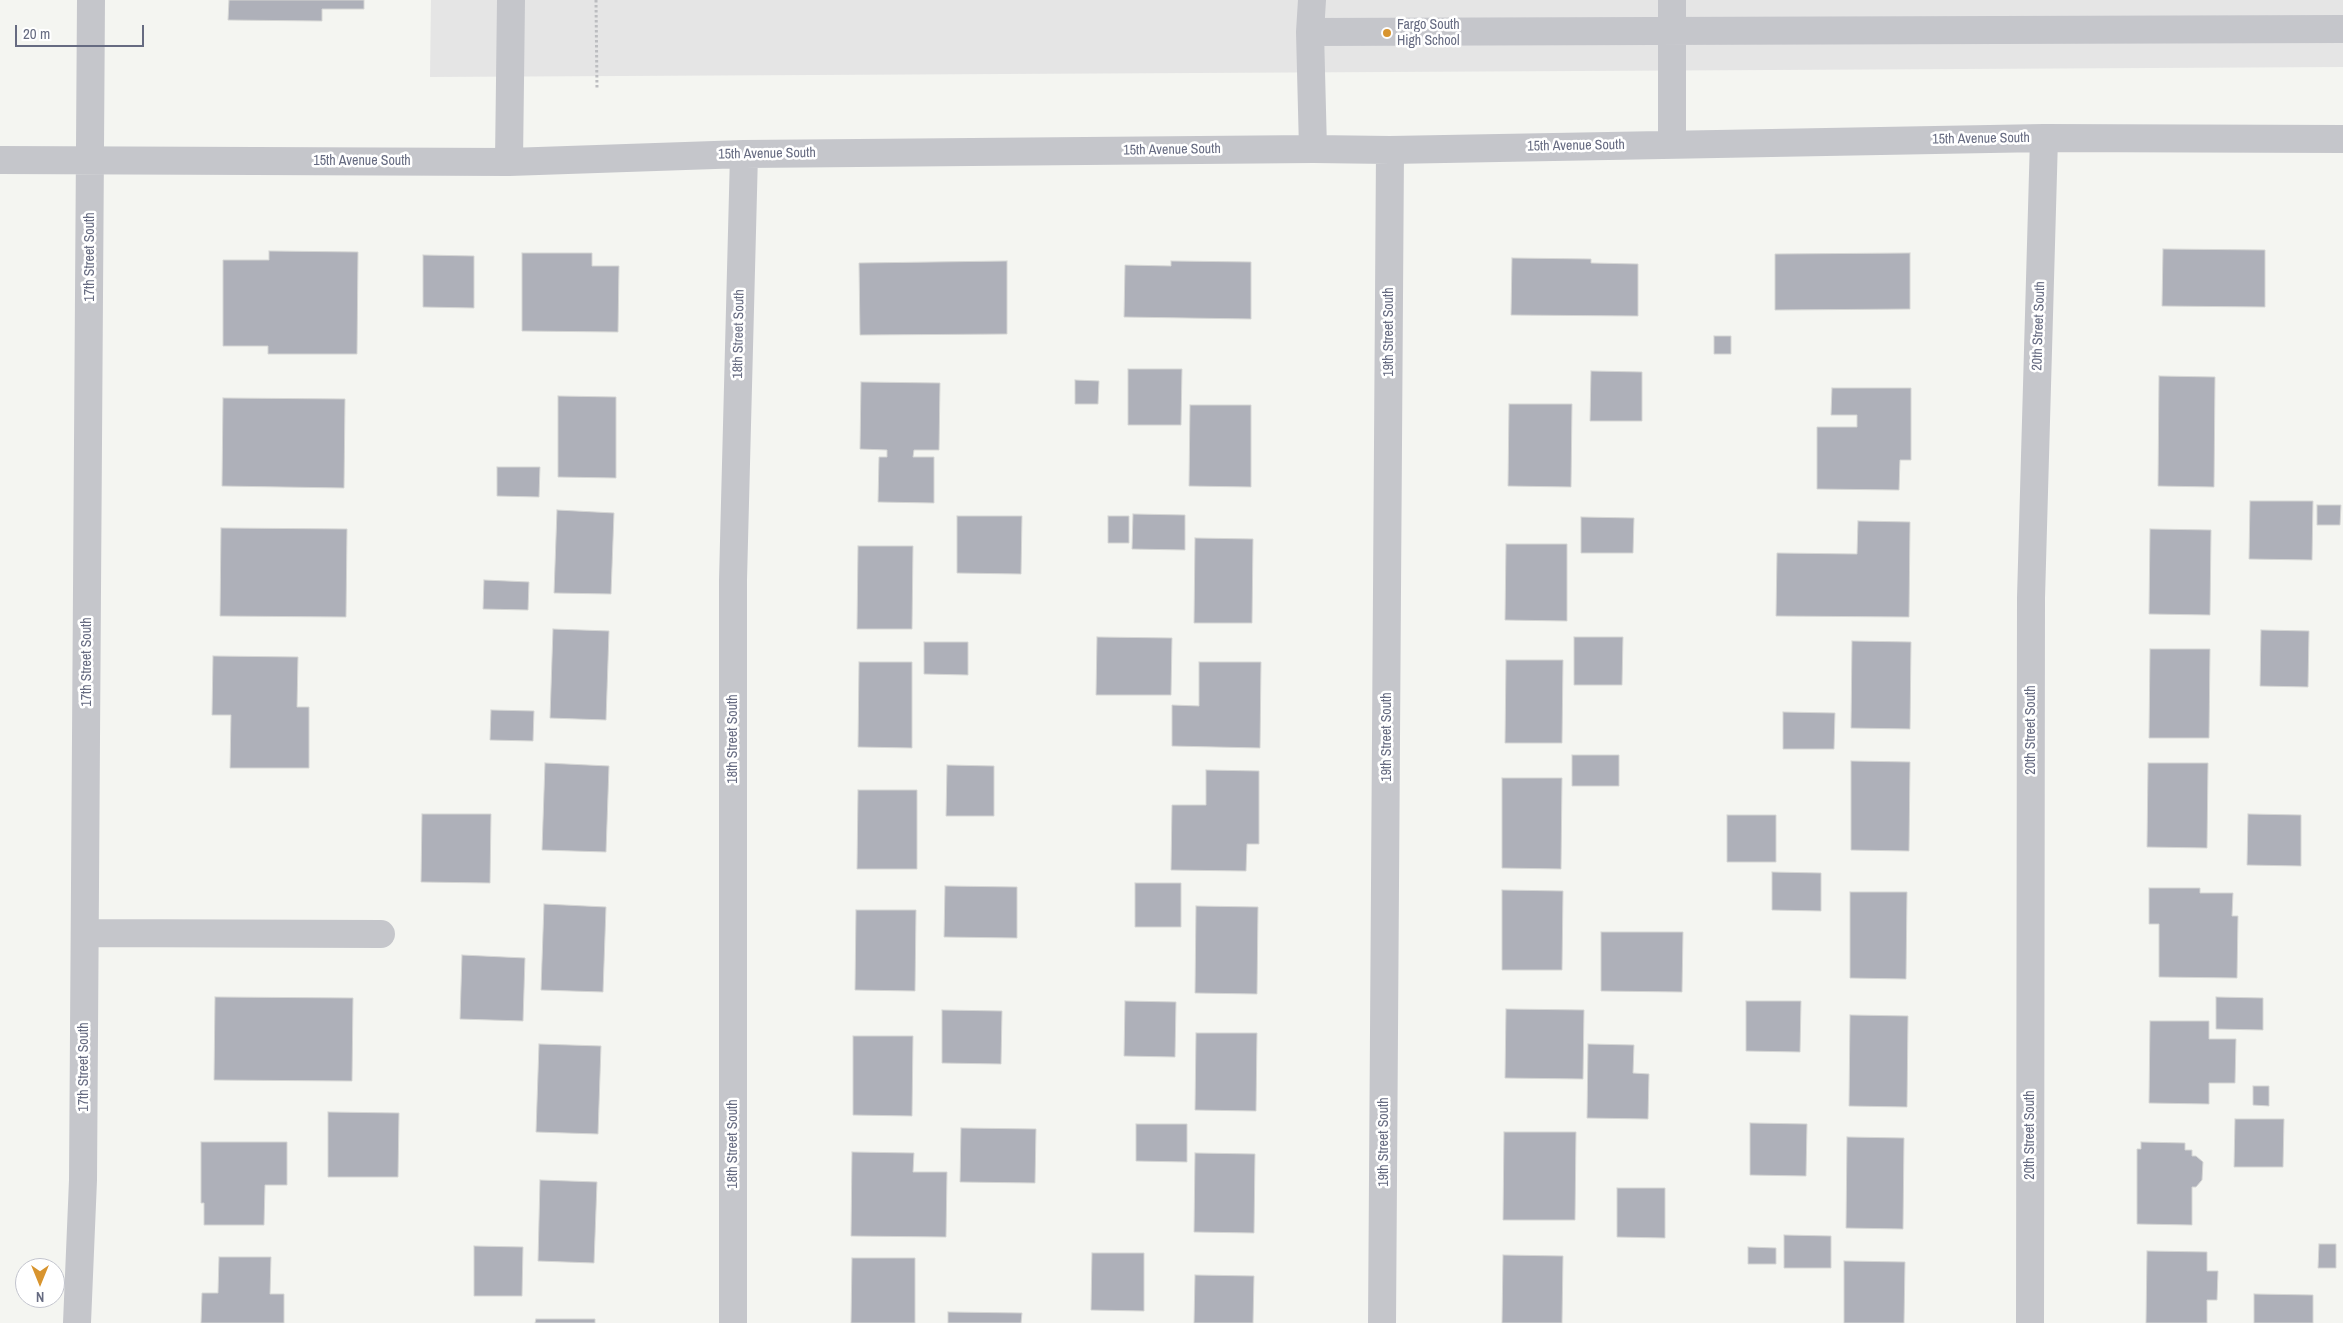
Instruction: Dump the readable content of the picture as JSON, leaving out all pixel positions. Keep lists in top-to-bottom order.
{
  "streets": {
    "street": [
      "15th Avenue South",
      "17th Street South",
      "20th Street South",
      "19th Street South",
      "18th Street South"
    ]
  },
  "crossings": [
    ["15th Avenue South", "17th Street South"],
    ["15th Avenue South", "20th Street South"],
    ["15th Avenue South", "19th Street South"],
    ["15th Avenue South", "18th Street South"]
  ],
  "places": ["Fargo South High School"],
  "scale_bar": "20 m",
  "north": "bottom"
}
